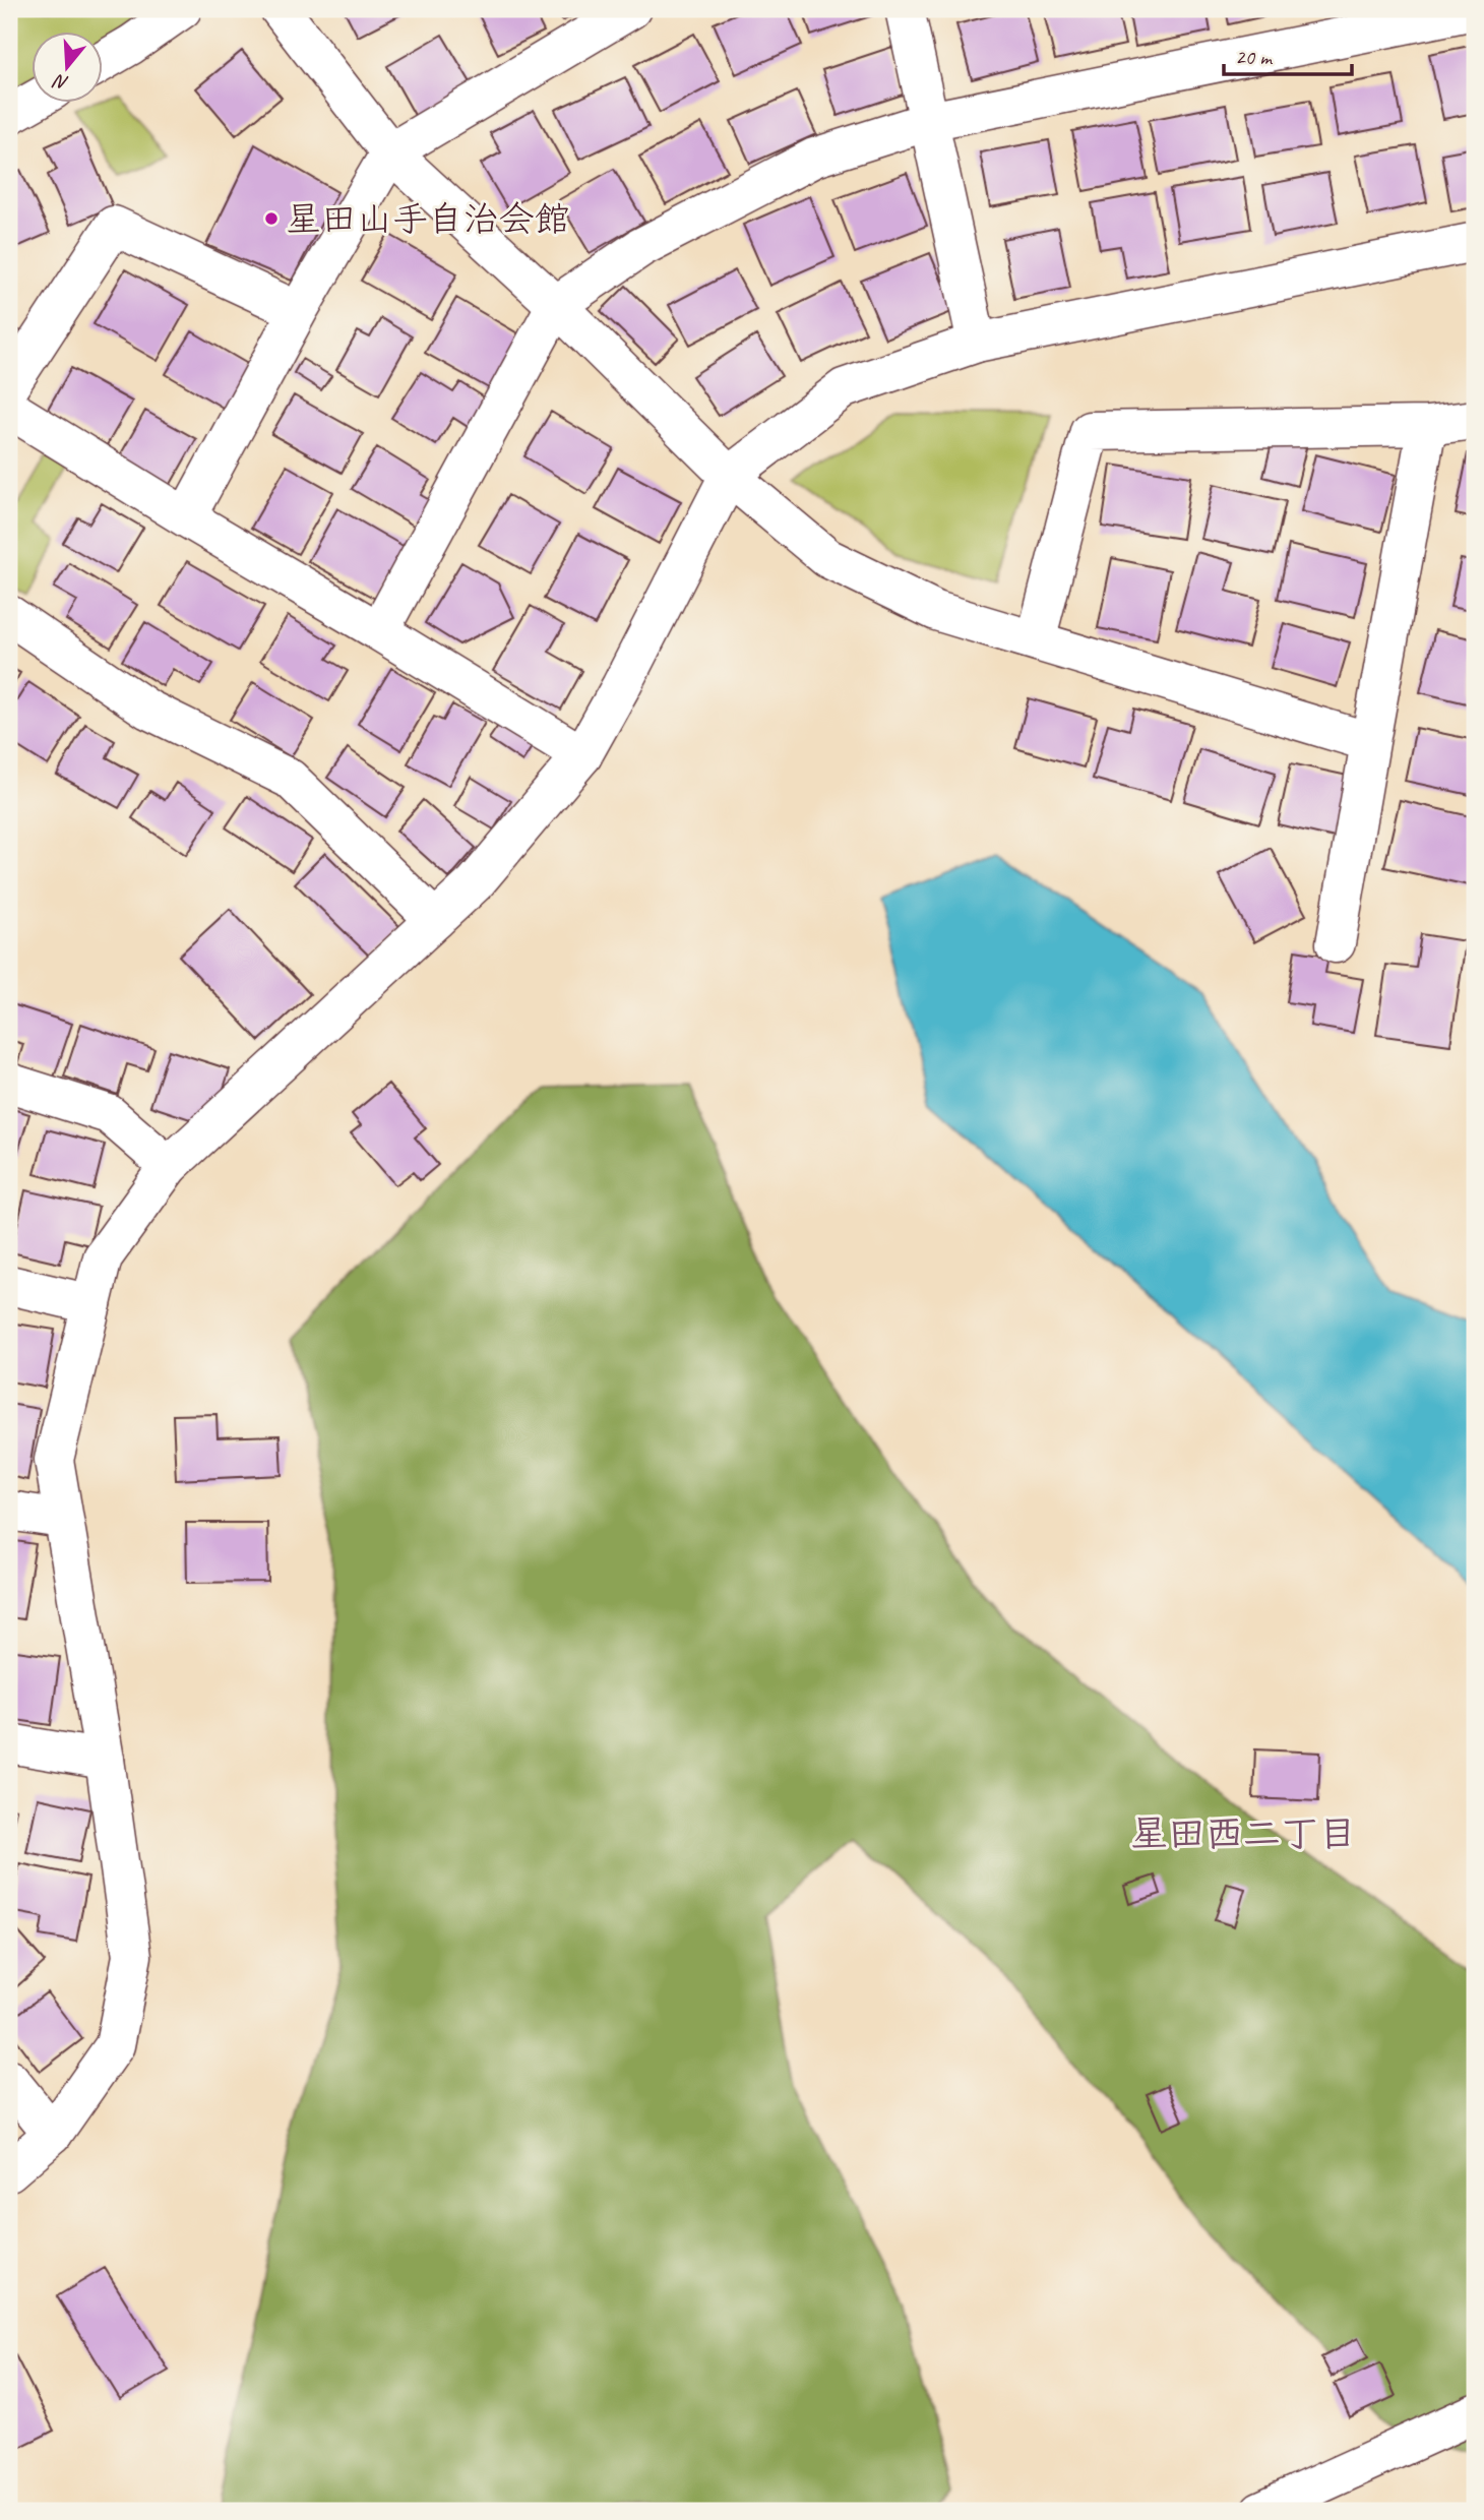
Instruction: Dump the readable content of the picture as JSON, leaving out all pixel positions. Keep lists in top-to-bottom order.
{
  "districts": ["星田西二丁目"],
  "places": ["星田山手自治会館"],
  "scale_bar": "20 m",
  "north": "bottom"
}
